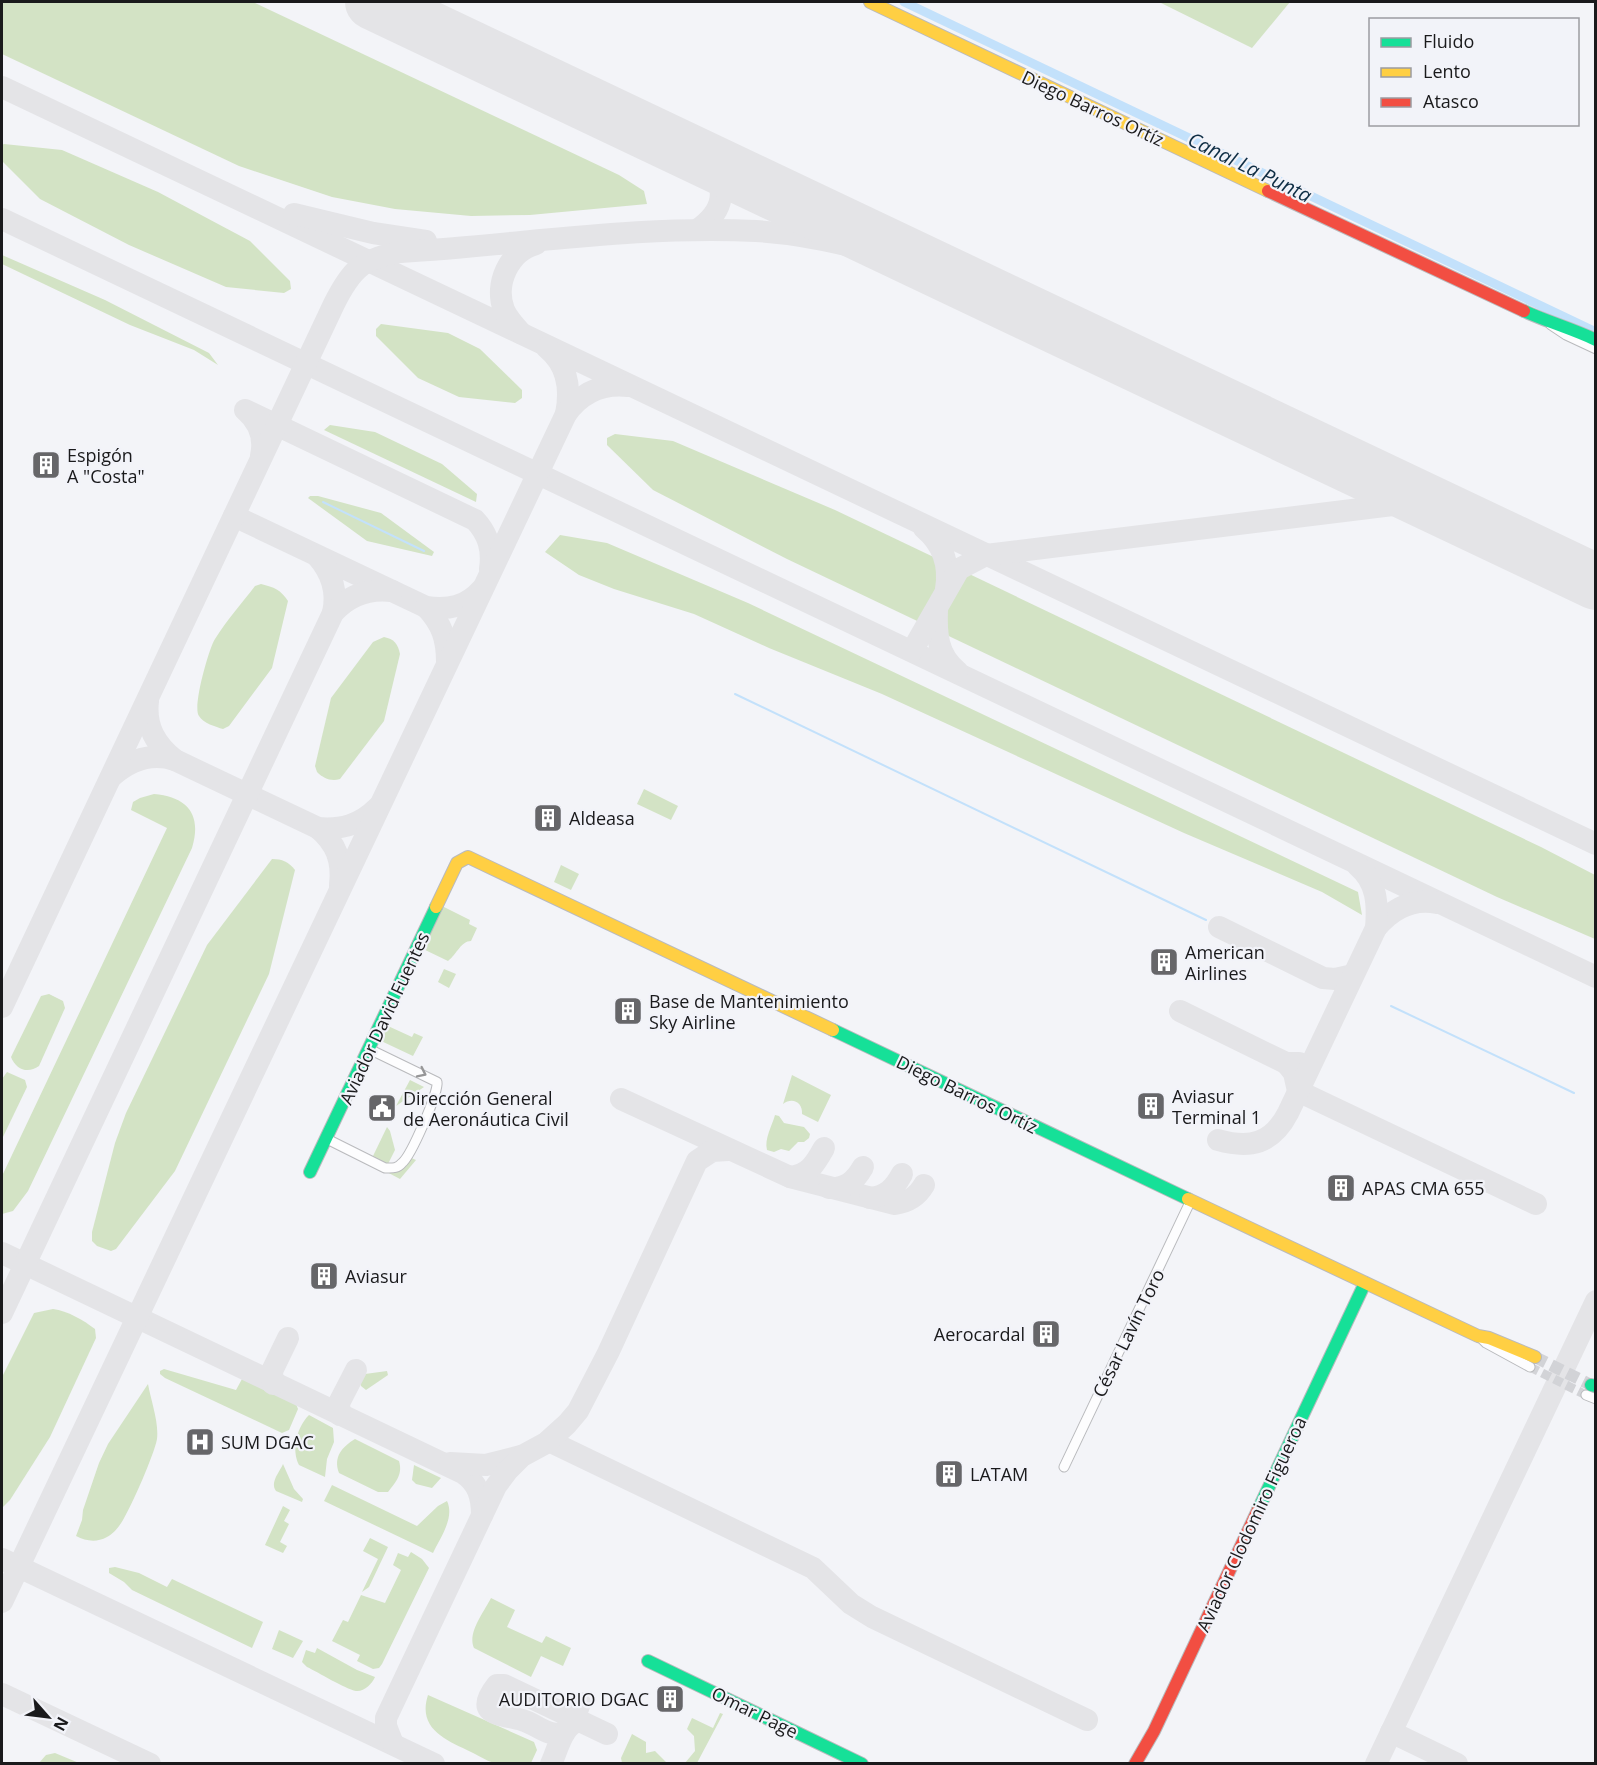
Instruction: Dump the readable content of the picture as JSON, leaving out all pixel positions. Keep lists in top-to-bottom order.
{
  "streets": {
    "street": [
      "Diego Barros Ortíz",
      "Aviador David Fuentes",
      "César Lavín Toro",
      "Aviador Clodomiro Figueroa",
      "Omar Page"
    ]
  },
  "crossings": [
    ["Diego Barros Ortíz", "Aviador David Fuentes"],
    ["Diego Barros Ortíz", "César Lavín Toro"],
    ["Diego Barros Ortíz", "Aviador Clodomiro Figueroa"]
  ],
  "water": ["Canal La Punta"],
  "places": {
    "building": [
      "Espigón A \"Costa\"",
      "Aldeasa",
      "American Airlines",
      "Base de Mantenimiento Sky Airline",
      "Aviasur Terminal 1",
      "APAS CMA 655",
      "Aviasur",
      "Aerocardal",
      "LATAM",
      "AUDITORIO DGAC"
    ],
    "public building": ["Dirección General de Aeronáutica Civil"],
    "hospital": ["SUM DGAC"]
  },
  "legend": ["Fluido", "Lento", "Atasco"],
  "north": "bottom right"
}
